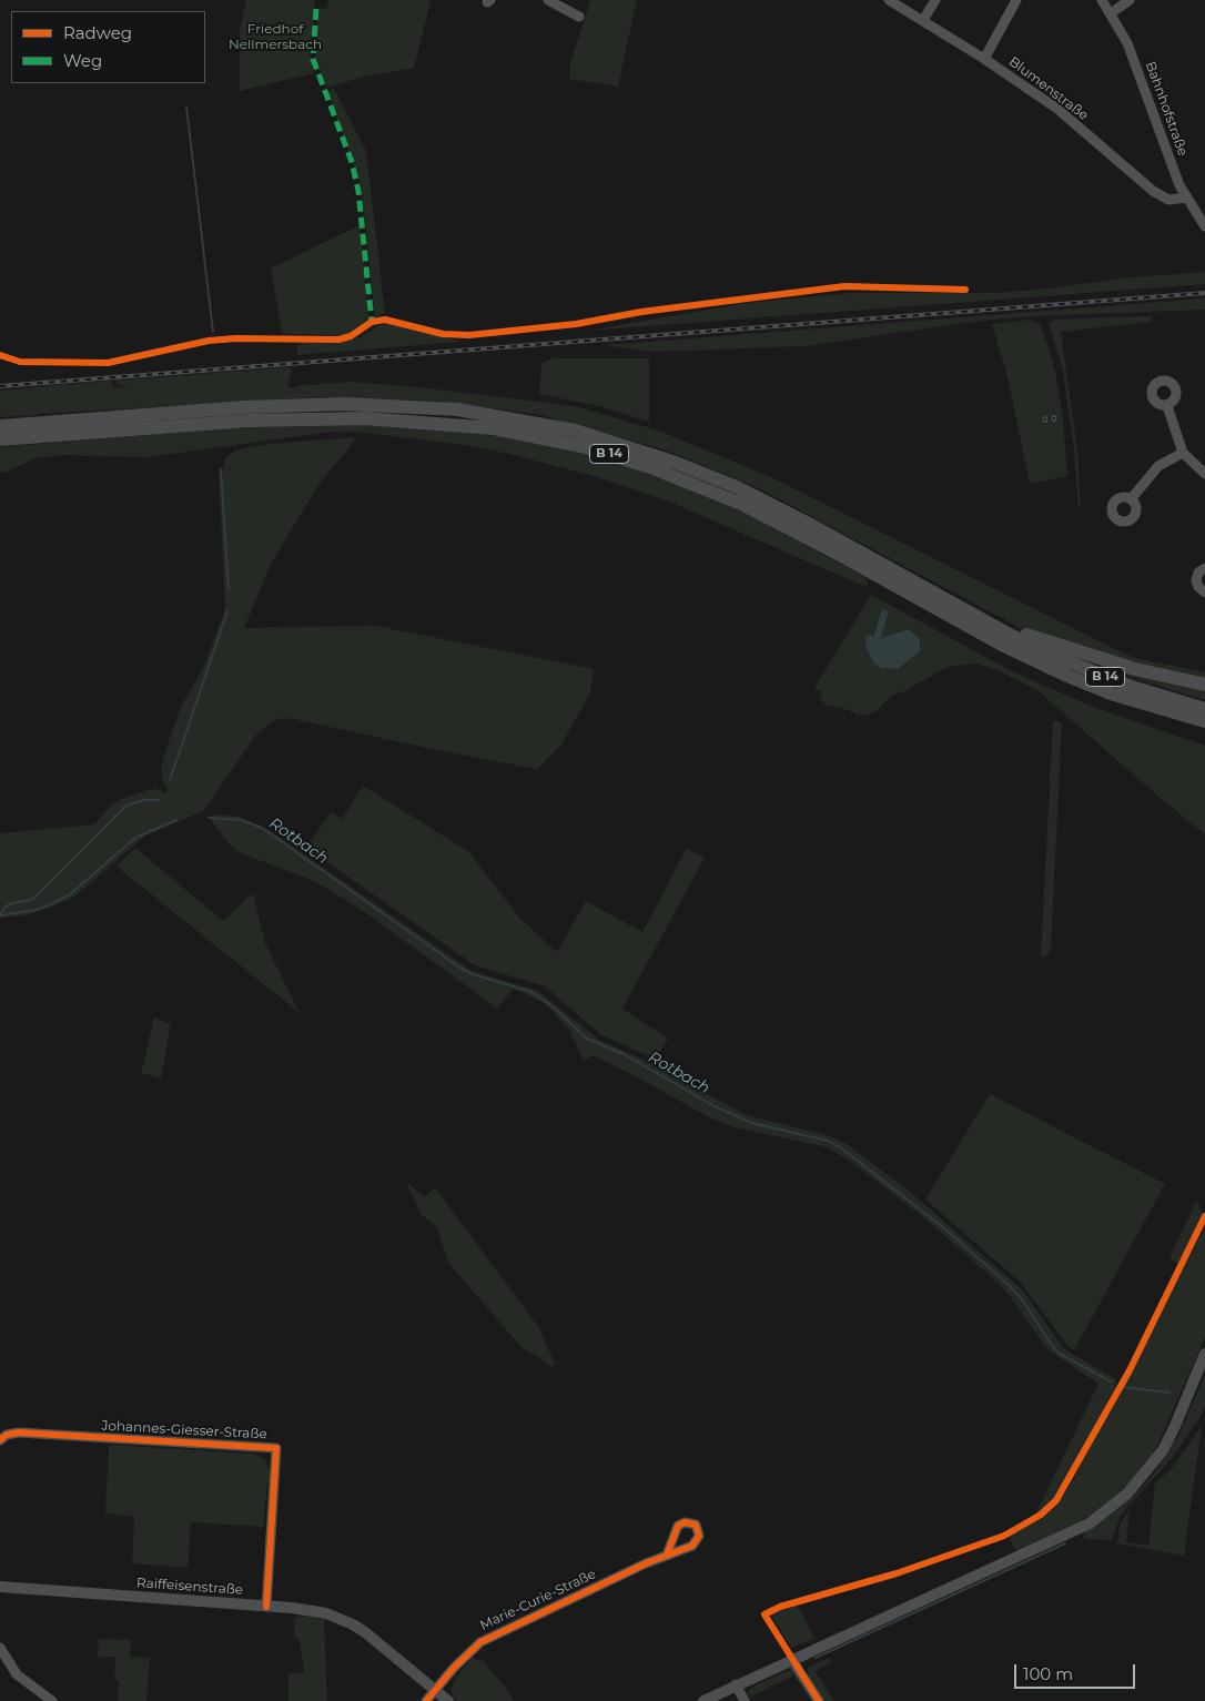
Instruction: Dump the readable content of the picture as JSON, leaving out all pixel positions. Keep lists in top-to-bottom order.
{
  "streets": {
    "highway": ["B 14"],
    "main road": ["Raiffeisenstraße"],
    "street": [
      "Blumenstraße",
      "Bahnhofstraße",
      "Johannes-Giesser-Straße",
      "Marie-Curie-Straße"
    ]
  },
  "crossings": [
    ["Blumenstraße", "Bahnhofstraße"],
    ["Johannes-Giesser-Straße", "Raiffeisenstraße"],
    ["Raiffeisenstraße", "Marie-Curie-Straße"]
  ],
  "water": ["Rotbach"],
  "parks": ["Friedhof Nellmersbach"],
  "legend": ["Radweg", "Weg"],
  "scale_bar": "100 m"
}
